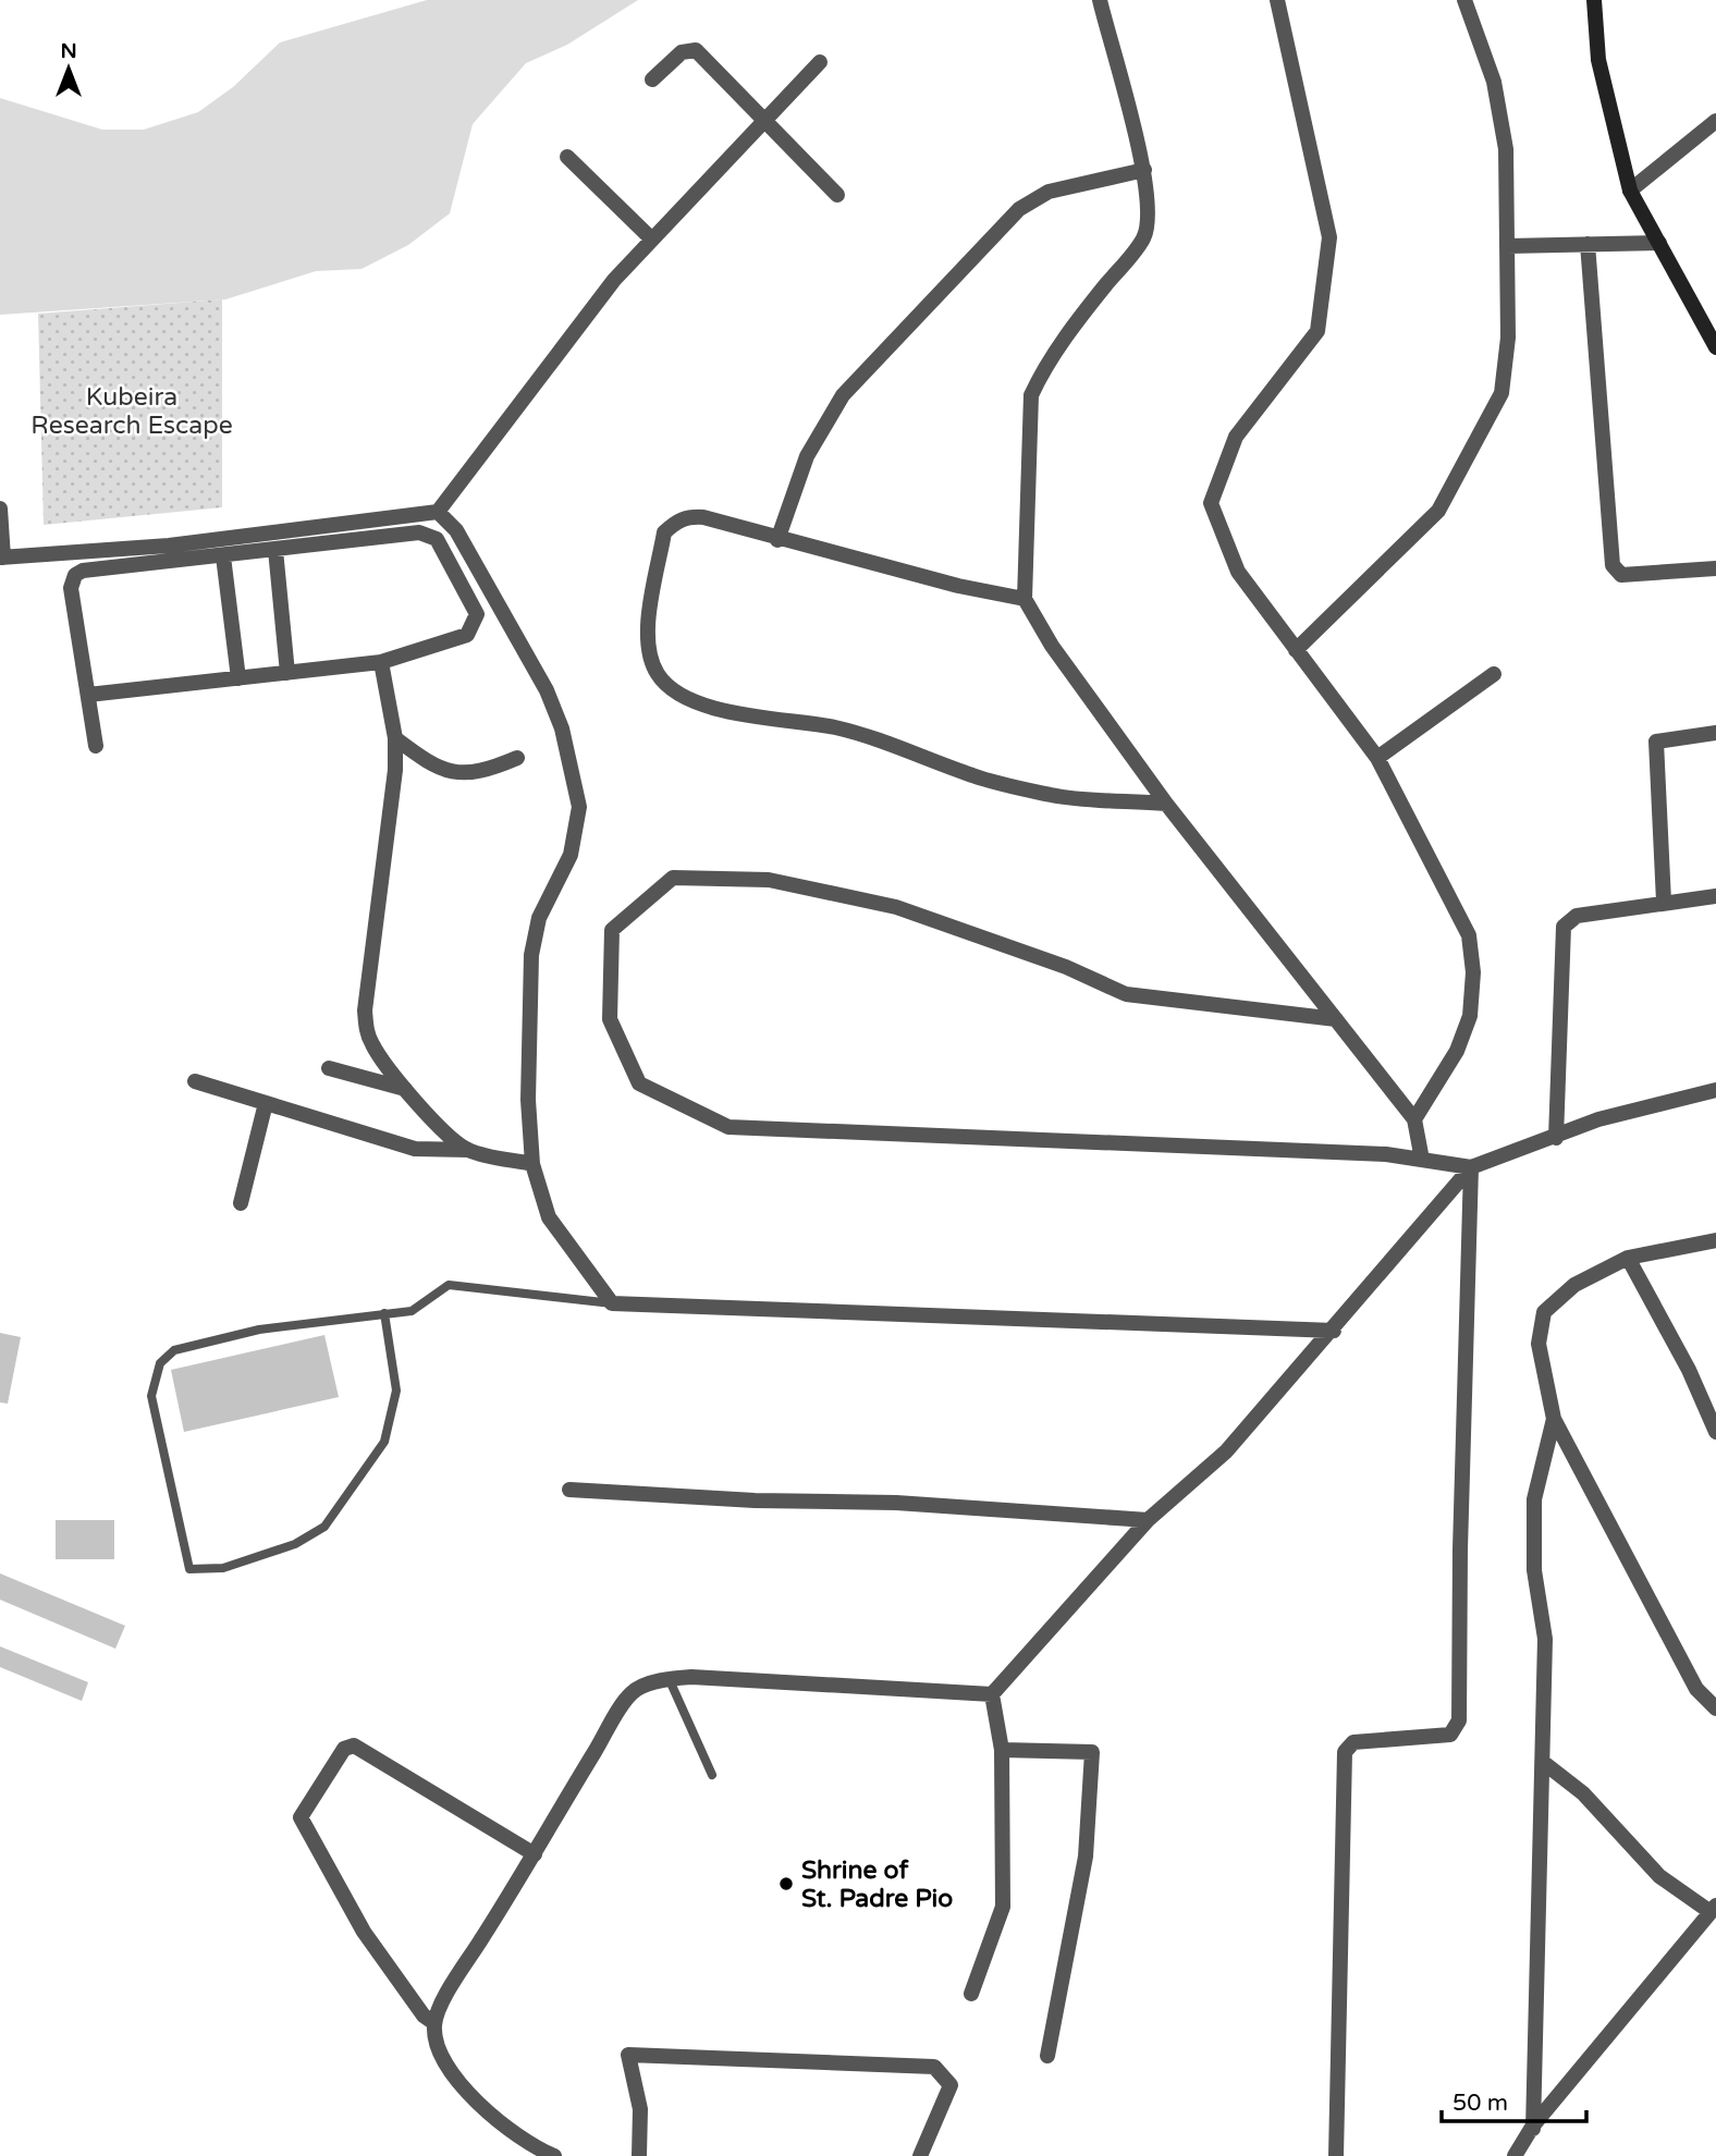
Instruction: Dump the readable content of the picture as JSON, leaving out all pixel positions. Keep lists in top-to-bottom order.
{
  "parks": ["Kubeira Research Escape"],
  "places": ["Shrine of St. Padre Pio"],
  "scale_bar": "50 m",
  "north": "top"
}
